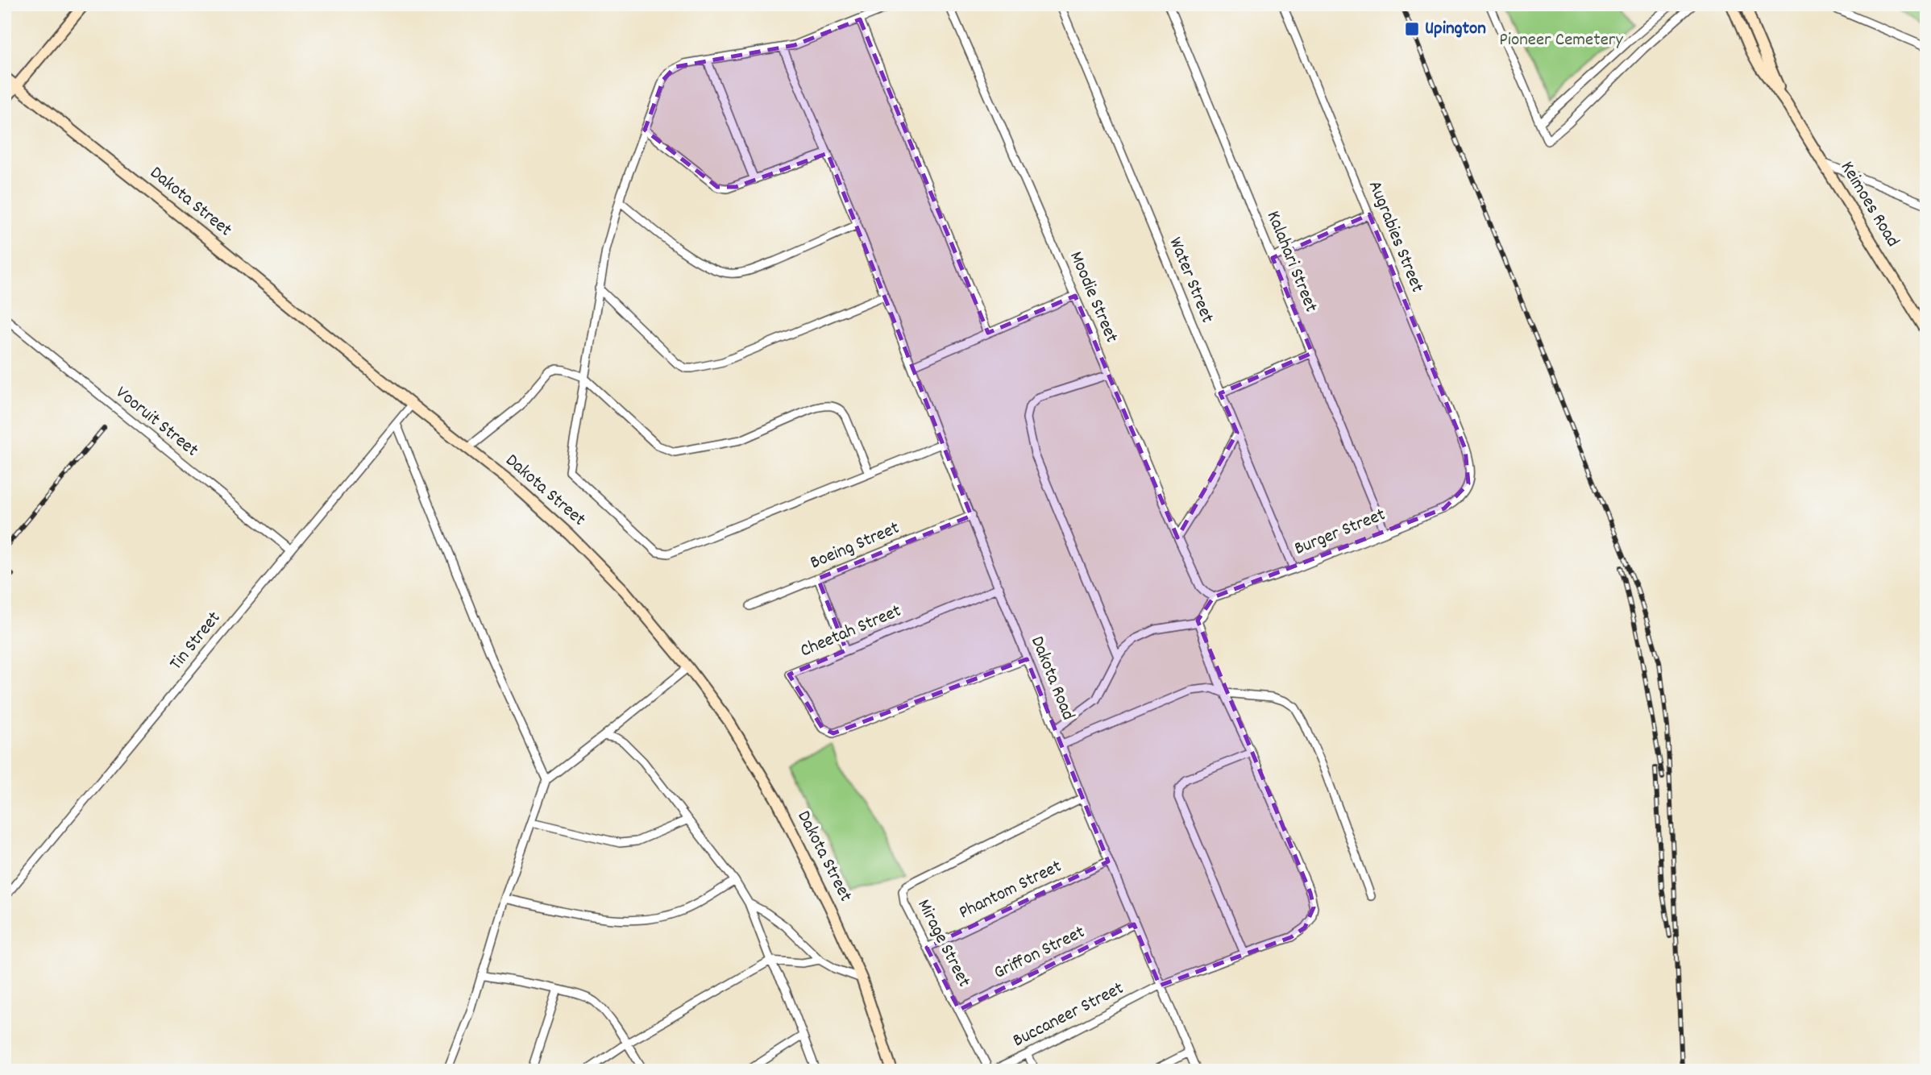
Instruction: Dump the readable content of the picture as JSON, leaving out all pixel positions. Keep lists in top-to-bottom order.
{
  "streets": {
    "street": [
      "Dakota Street",
      "Keimoes Road",
      "Augrabies Street",
      "Kalahari Street",
      "Water Street",
      "Moodie Street",
      "Vooruit Street",
      "Burger Street",
      "Boeing Street",
      "Cheetah Street",
      "Tin Street",
      "Dakota Road",
      "Phantom Street",
      "Mirage Street",
      "Griffon Street",
      "Buccaneer Street"
    ]
  },
  "crossings": [
    ["Dakota Street", "Tin Street"],
    ["Augrabies Street", "Burger Street"],
    ["Kalahari Street", "Burger Street"],
    ["Water Street", "Burger Street"],
    ["Moodie Street", "Burger Street"],
    ["Vooruit Street", "Tin Street"],
    ["Boeing Street", "Dakota Road"],
    ["Cheetah Street", "Dakota Road"],
    ["Dakota Road", "Phantom Street"],
    ["Dakota Road", "Mirage Street"],
    ["Dakota Road", "Griffon Street"],
    ["Dakota Road", "Buccaneer Street"],
    ["Phantom Street", "Mirage Street"],
    ["Mirage Street", "Griffon Street"],
    ["Mirage Street", "Buccaneer Street"]
  ],
  "parks": ["Pioneer Cemetery"],
  "places": {
    "transit": ["Upington"]
  }
}
